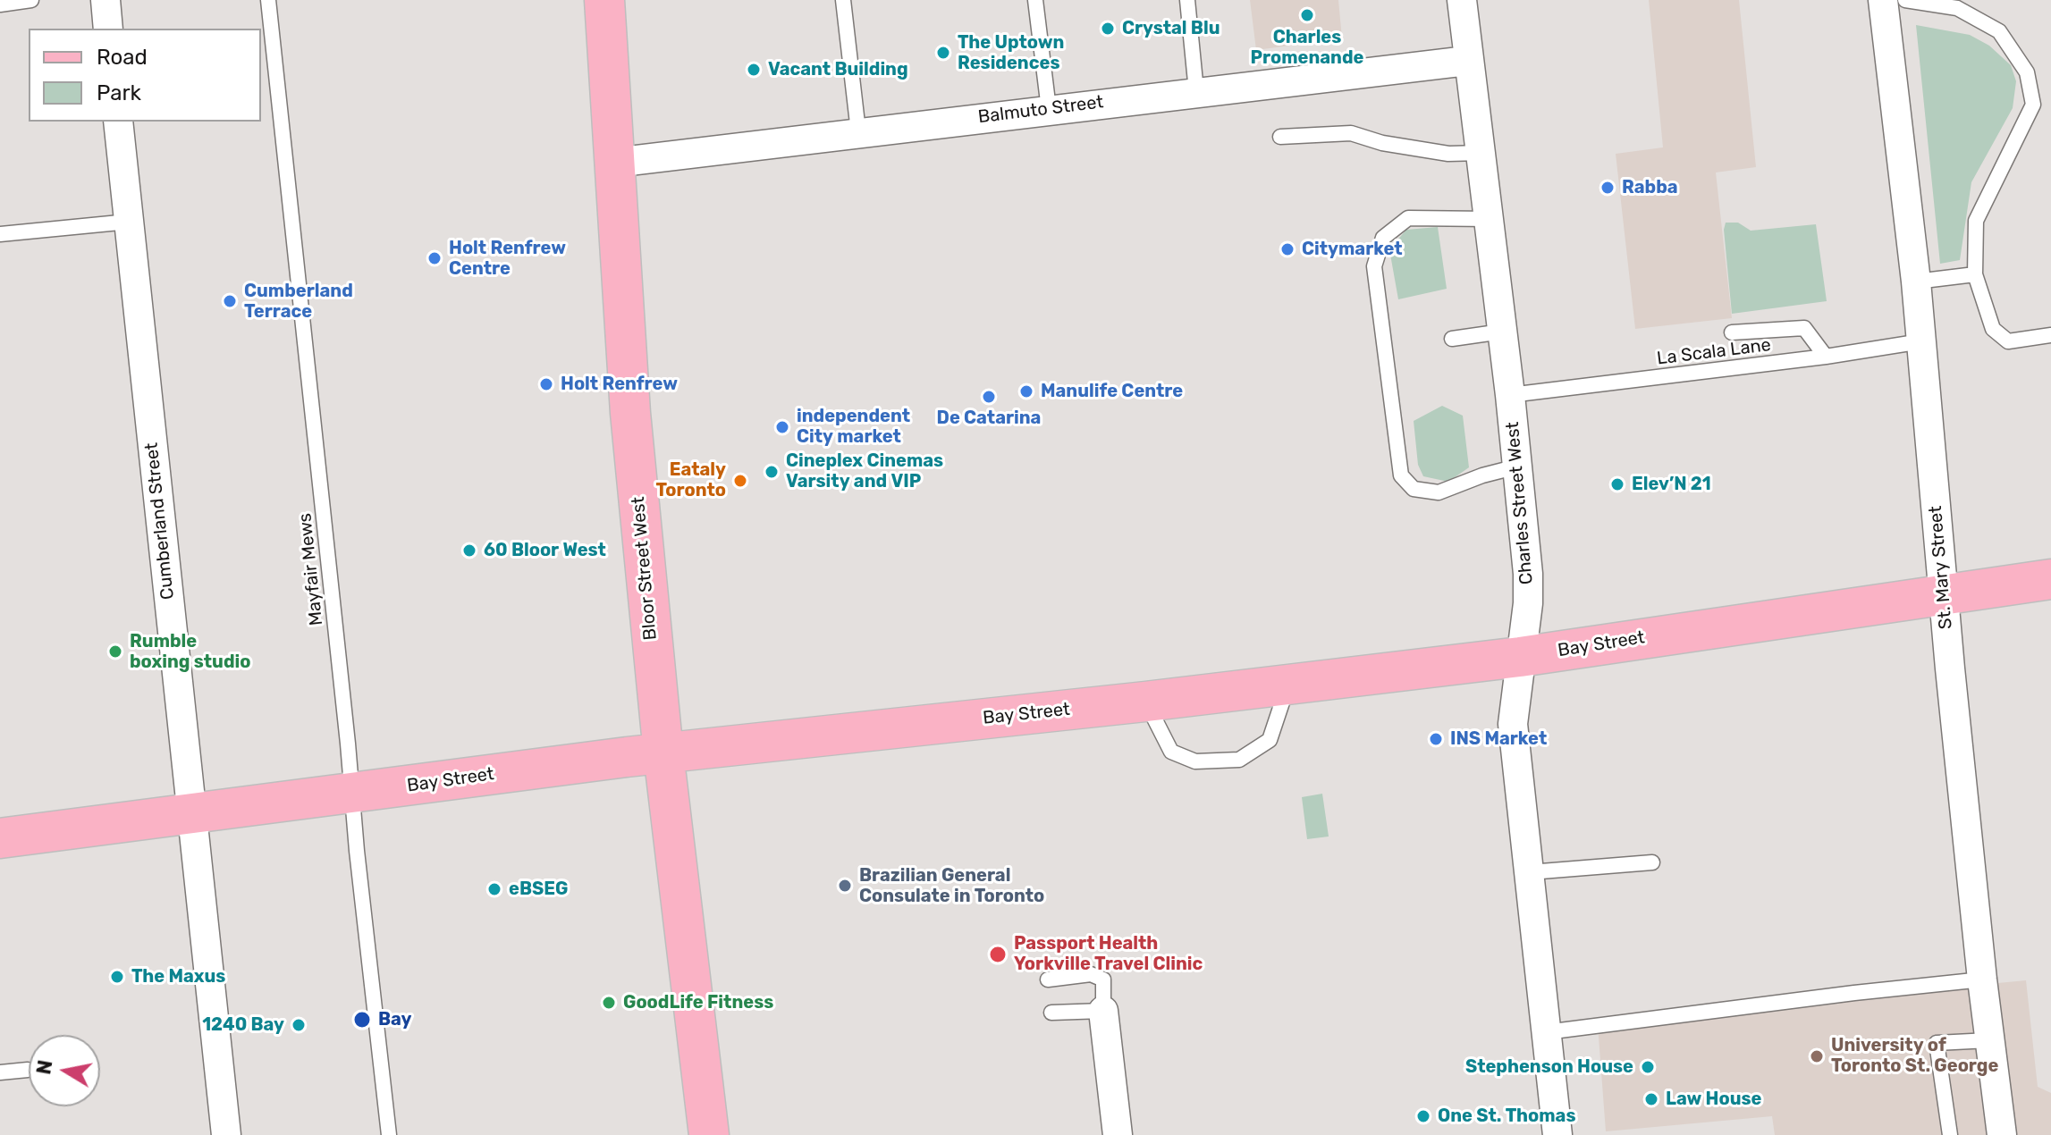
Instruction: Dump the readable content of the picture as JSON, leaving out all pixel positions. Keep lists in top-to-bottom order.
{
  "streets": {
    "main road": ["Bloor Street West", "Bay Street"],
    "street": [
      "Balmuto Street",
      "Charles Street West",
      "Cumberland Street",
      "St. Mary Street"
    ],
    "lane": ["La Scala Lane", "Mayfair Mews"]
  },
  "crossings": [
    ["Balmuto Street", "Charles Street West"],
    ["Balmuto Street", "Bloor Street West"],
    ["La Scala Lane", "Charles Street West"],
    ["La Scala Lane", "St. Mary Street"],
    ["Charles Street West", "Bay Street"],
    ["Cumberland Street", "Bay Street"],
    ["St. Mary Street", "Bay Street"],
    ["Bloor Street West", "Bay Street"],
    ["Mayfair Mews", "Bay Street"]
  ],
  "places": [
    "Charles Promenande",
    "Crystal Blu",
    "The Uptown Residences",
    "Vacant Building",
    "Rabba",
    "Citymarket",
    "Holt Renfrew Centre",
    "Cumberland Terrace",
    "Holt Renfrew",
    "Manulife Centre",
    "De Catarina",
    "independent City market",
    "Cineplex Cinemas Varsity and VIP",
    "Eataly Toronto",
    "Elev’N 21",
    "60 Bloor West",
    "Rumble boxing studio",
    "INS Market",
    "Brazilian General Consulate in Toronto",
    "eBSEG",
    "Passport Health Yorkville Travel Clinic",
    "The Maxus",
    "GoodLife Fitness",
    "Bay",
    "1240 Bay",
    "University of Toronto St. George",
    "Stephenson House",
    "Law House",
    "One St. Thomas"
  ],
  "legend": ["Road", "Park"],
  "north": "left"
}
